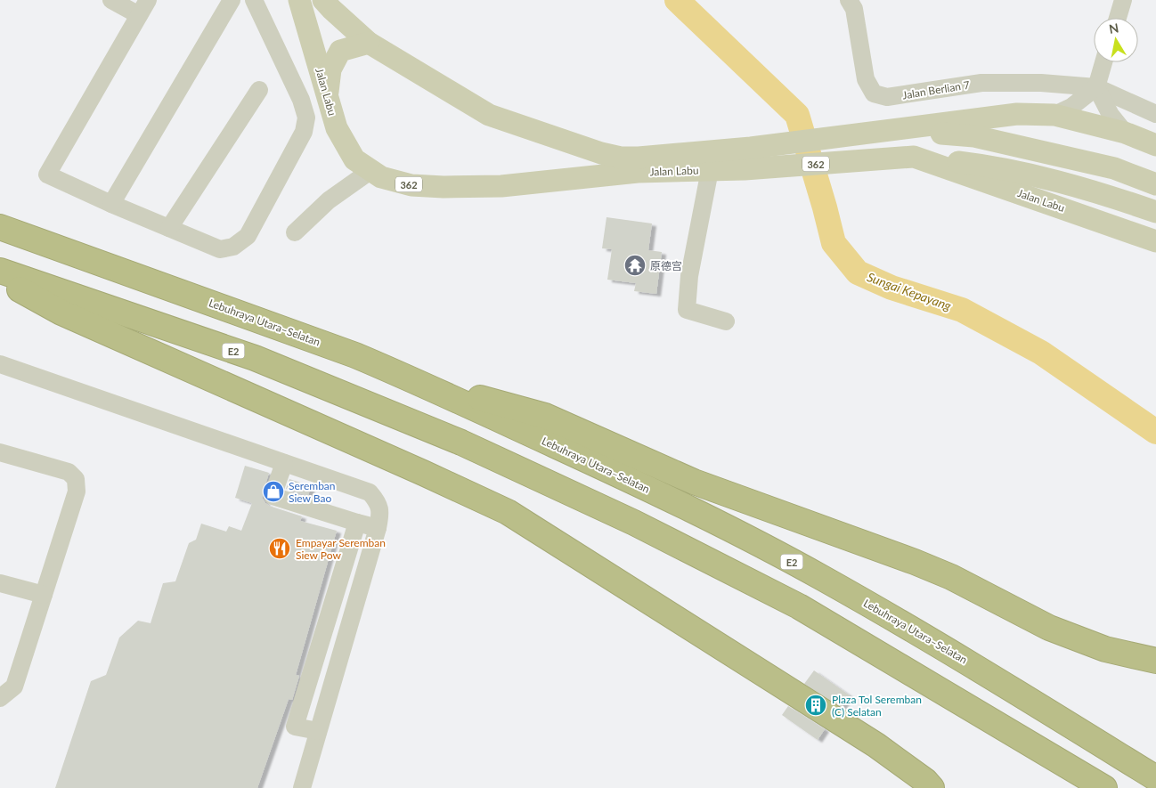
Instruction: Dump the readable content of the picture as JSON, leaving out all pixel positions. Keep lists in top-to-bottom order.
{
  "streets": {
    "highway": ["Lebuhraya Utara–Selatan", "E2"],
    "main road": ["Jalan Labu", "362"],
    "street": ["Jalan Berlian 7"]
  },
  "water": ["Sungai Kepayang"],
  "places": {
    "temple": ["原德宫"],
    "shop": ["Seremban Siew Bao"],
    "restaurant": ["Empayar Seremban Siew Pow"],
    "building": ["Plaza Tol Seremban (C) Selatan"]
  },
  "north": "top"
}
